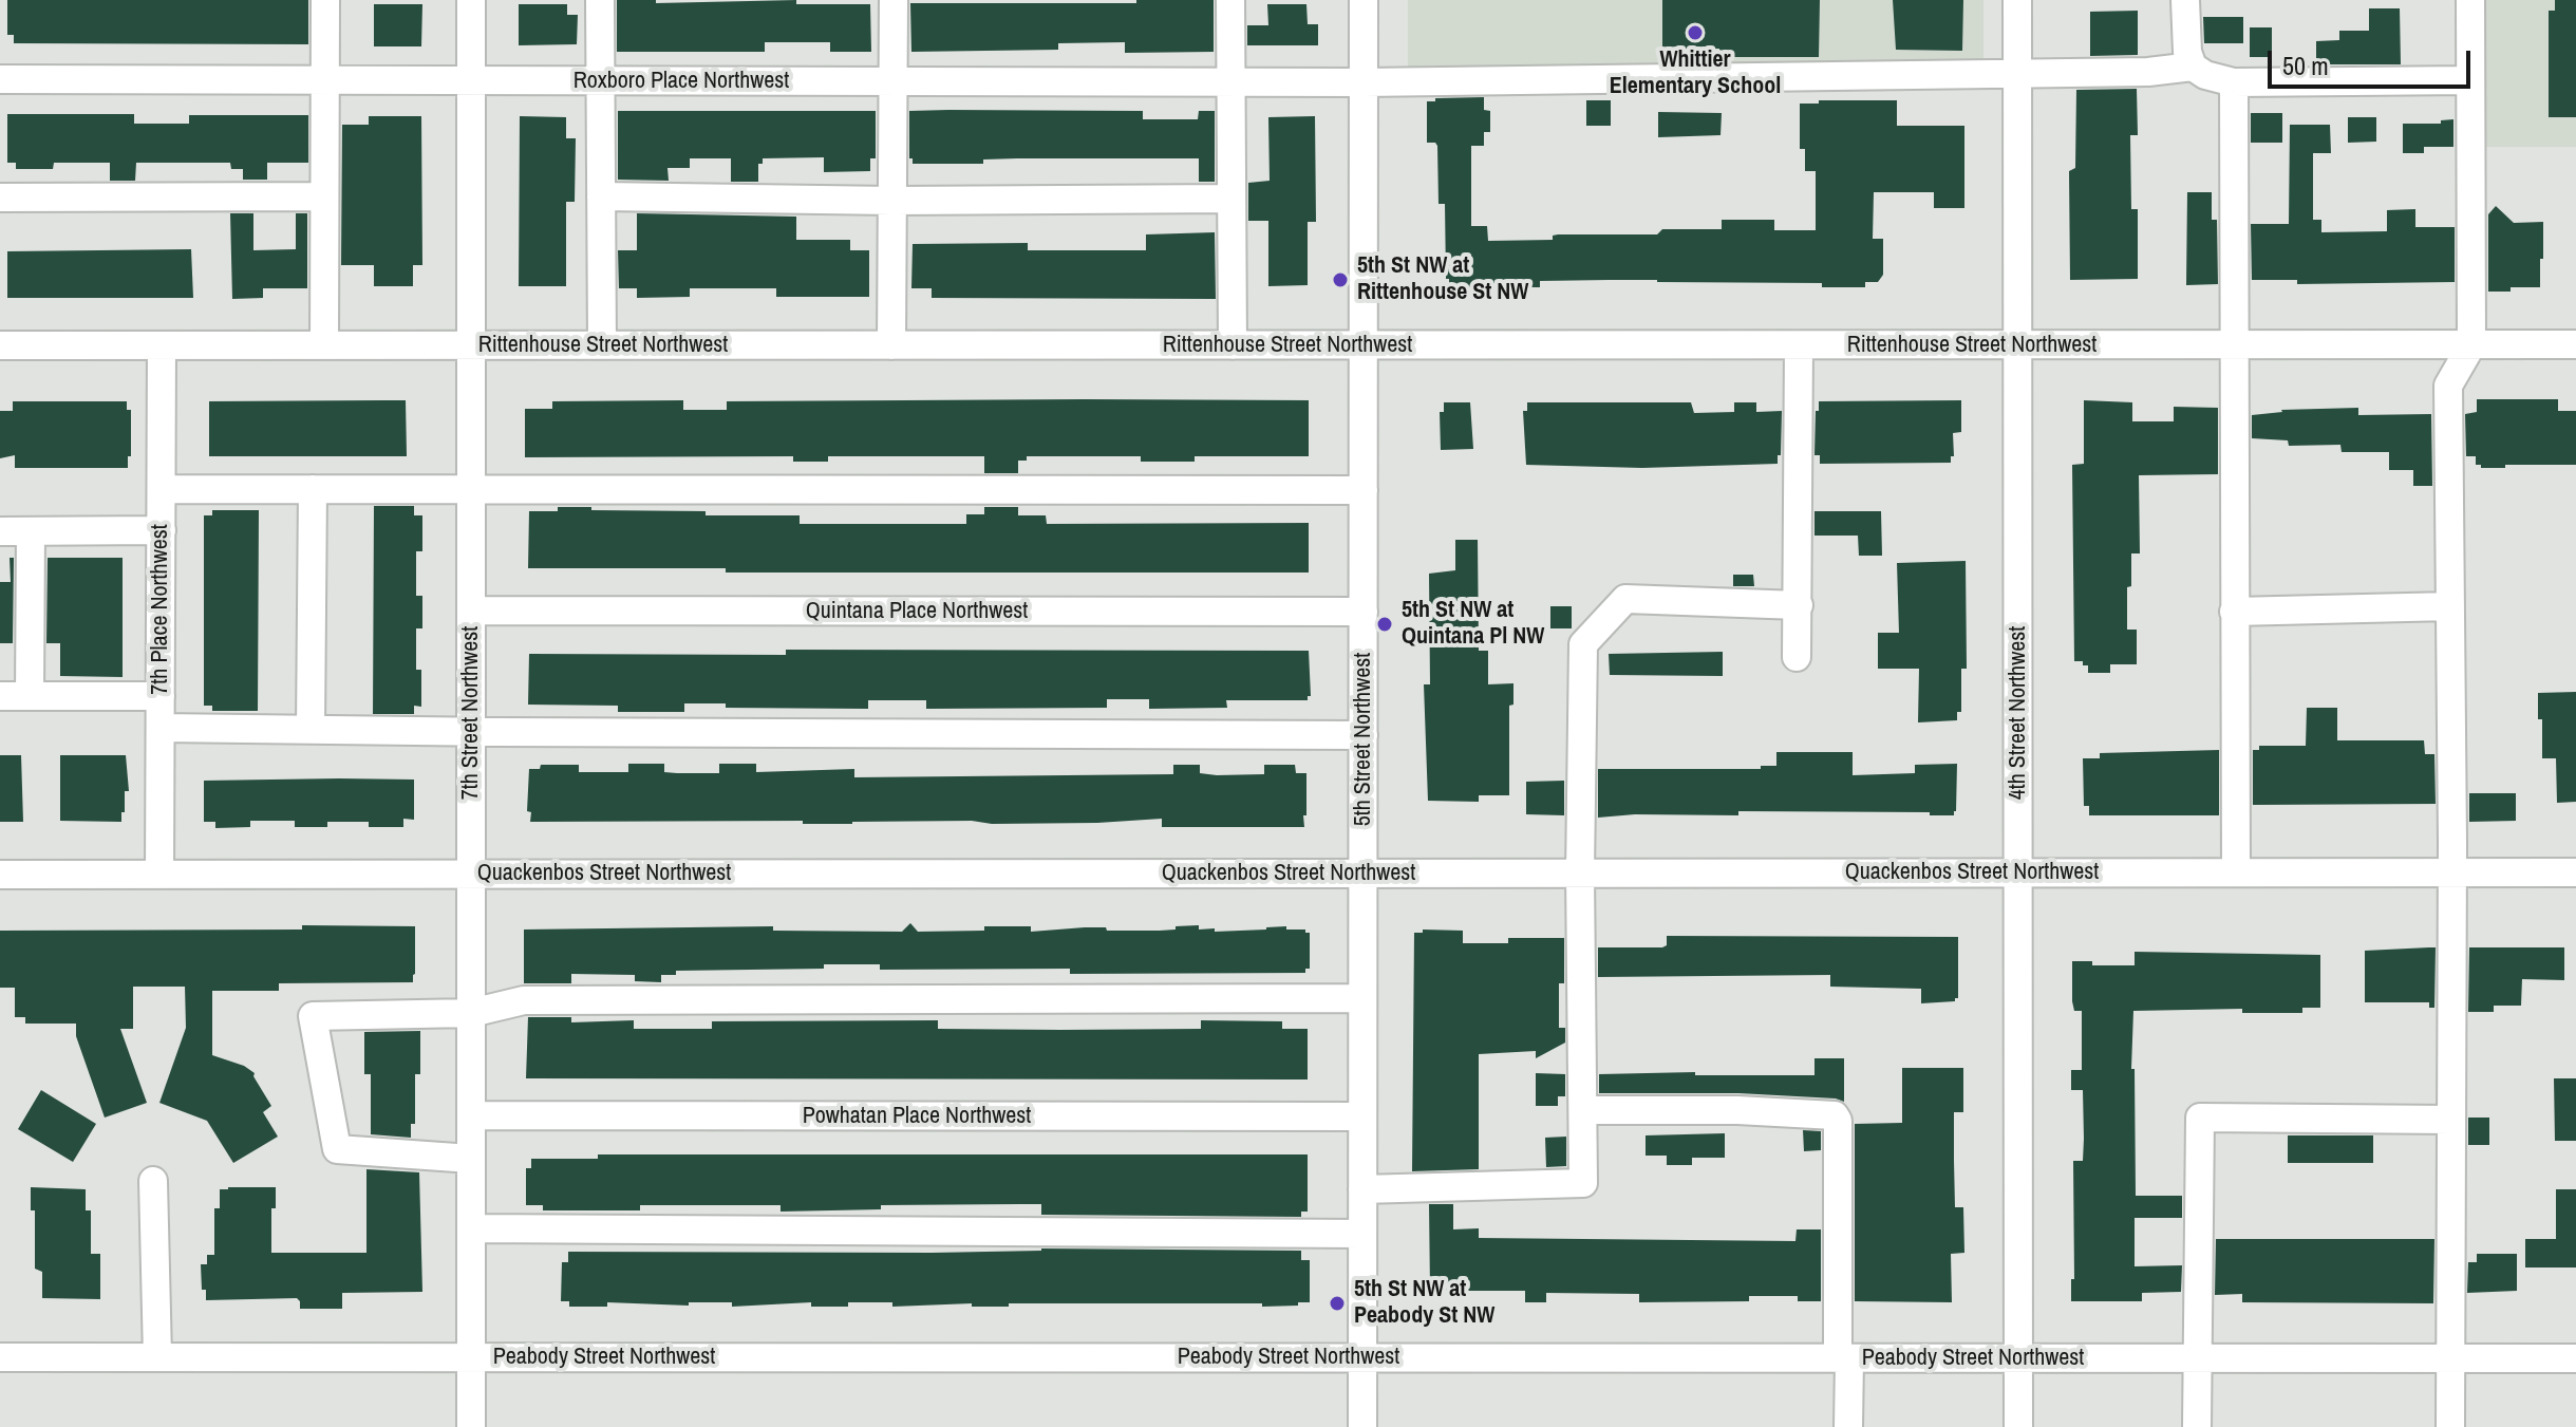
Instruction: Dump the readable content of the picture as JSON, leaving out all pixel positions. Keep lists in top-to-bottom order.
{
  "streets": {
    "street": [
      "Roxboro Place Northwest",
      "Rittenhouse Street Northwest",
      "7th Place Northwest",
      "Quintana Place Northwest",
      "7th Street Northwest",
      "4th Street Northwest",
      "5th Street Northwest",
      "Quackenbos Street Northwest",
      "Powhatan Place Northwest",
      "Peabody Street Northwest"
    ]
  },
  "crossings": [
    ["Roxboro Place Northwest", "7th Street Northwest"],
    ["Roxboro Place Northwest", "4th Street Northwest"],
    ["Roxboro Place Northwest", "5th Street Northwest"],
    ["Rittenhouse Street Northwest", "7th Place Northwest"],
    ["Rittenhouse Street Northwest", "7th Street Northwest"],
    ["Rittenhouse Street Northwest", "4th Street Northwest"],
    ["Rittenhouse Street Northwest", "5th Street Northwest"],
    ["7th Place Northwest", "Quackenbos Street Northwest"],
    ["Quintana Place Northwest", "7th Street Northwest"],
    ["Quintana Place Northwest", "5th Street Northwest"],
    ["7th Street Northwest", "Quackenbos Street Northwest"],
    ["7th Street Northwest", "Powhatan Place Northwest"],
    ["7th Street Northwest", "Peabody Street Northwest"],
    ["4th Street Northwest", "Quackenbos Street Northwest"],
    ["4th Street Northwest", "Peabody Street Northwest"],
    ["5th Street Northwest", "Quackenbos Street Northwest"],
    ["5th Street Northwest", "Powhatan Place Northwest"],
    ["5th Street Northwest", "Peabody Street Northwest"]
  ],
  "places": [
    "Whittier Elementary School",
    "5th St NW at Rittenhouse St NW",
    "5th St NW at Quintana Pl NW",
    "5th St NW at Peabody St NW"
  ],
  "scale_bar": "50 m"
}
